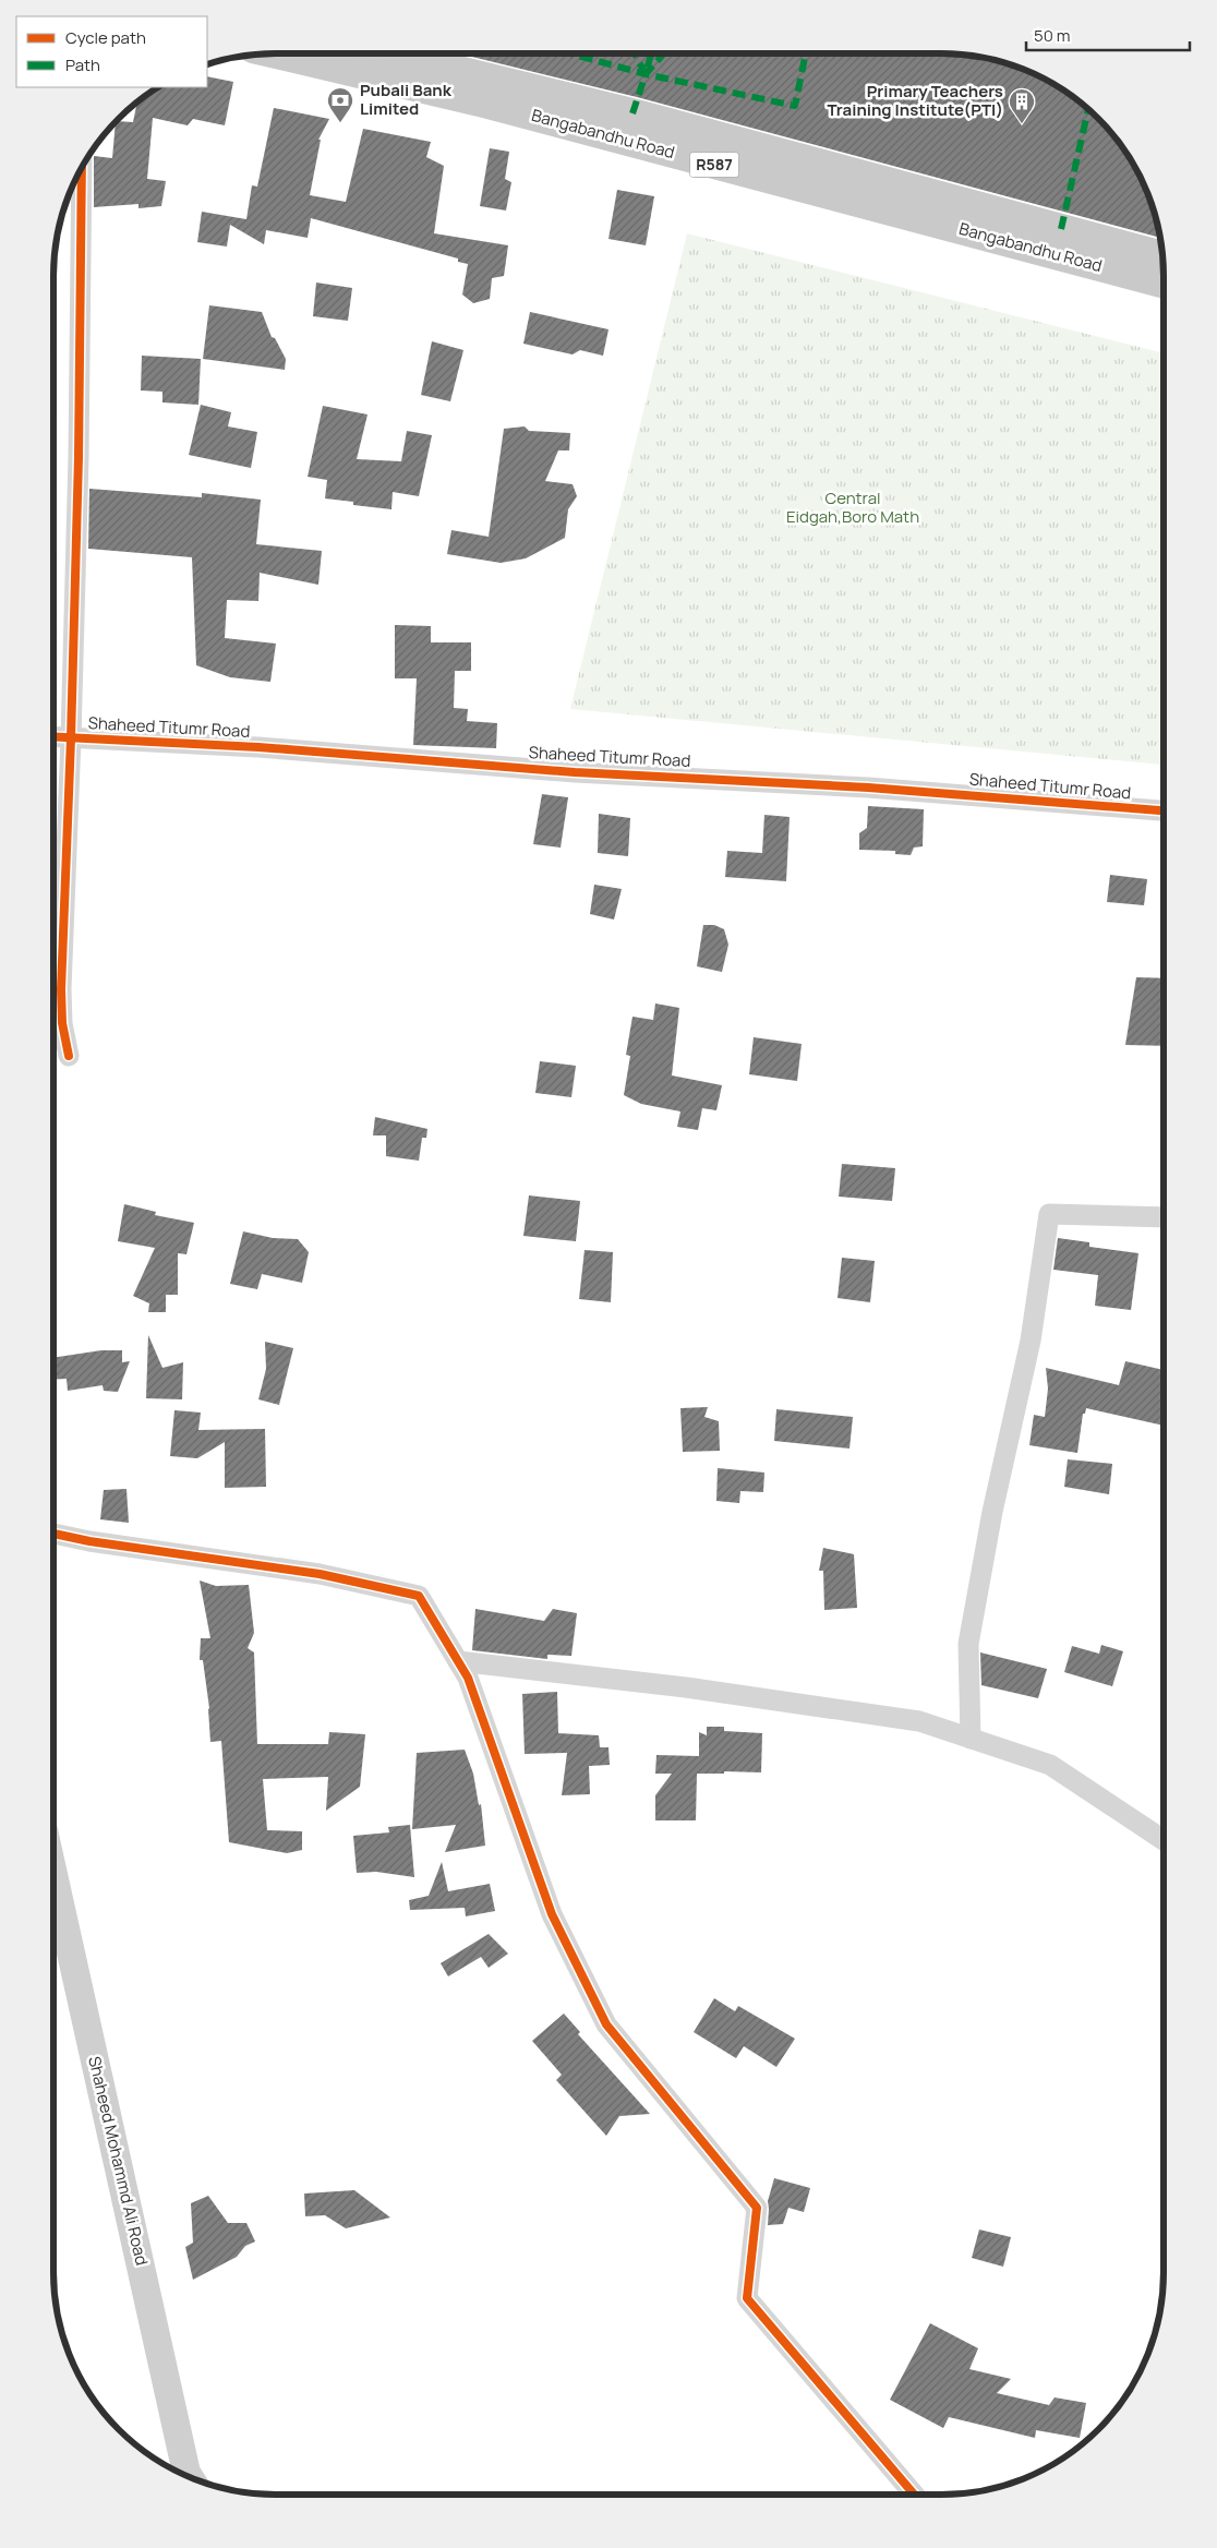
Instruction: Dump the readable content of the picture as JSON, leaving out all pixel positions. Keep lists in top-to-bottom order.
{
  "streets": {
    "main road": ["Bangabandhu Road", "R587"],
    "street": ["Shaheed Titumr Road", "Shaheed Mohammd Ali Road"]
  },
  "parks": ["Central Eidgah,Boro Math"],
  "places": {
    "bank": ["Pubali Bank Limited"],
    "building": ["Primary Teachers Training Institute(PTI)"]
  },
  "legend": ["Cycle path", "Path"],
  "scale_bar": "50 m"
}
